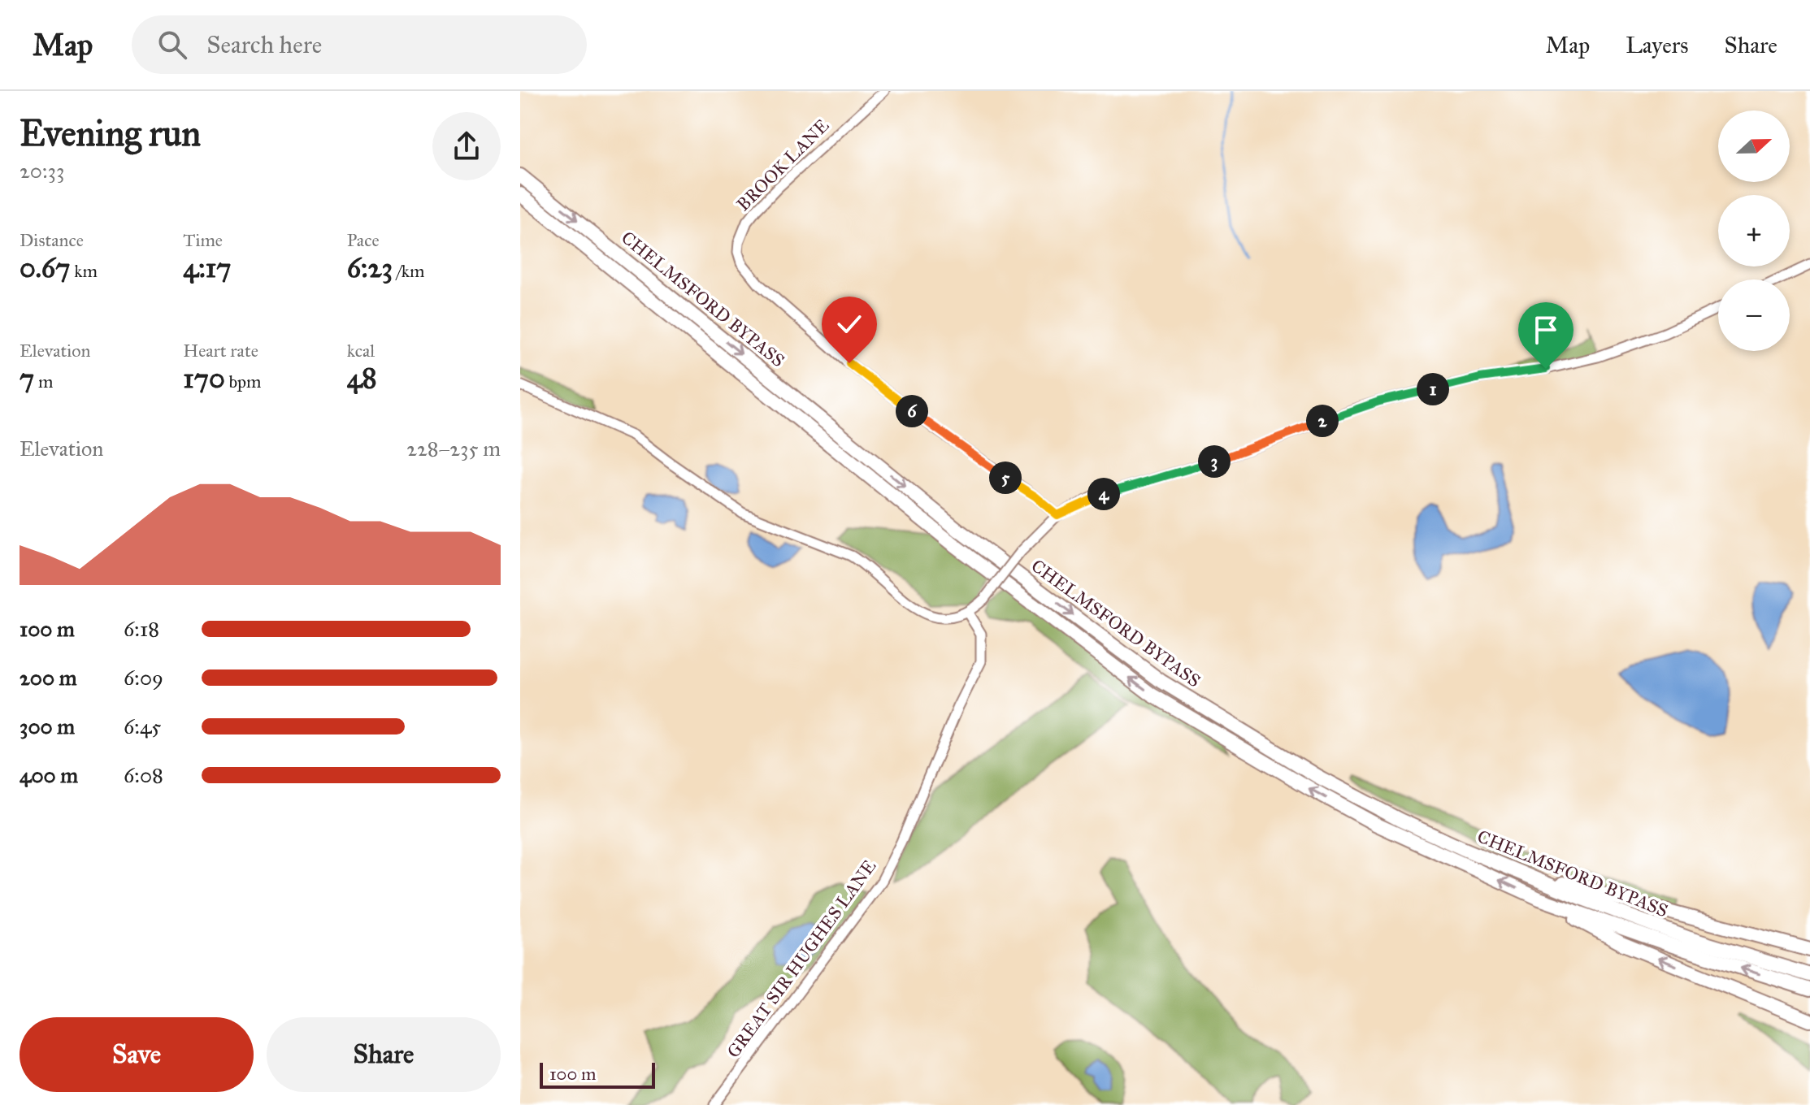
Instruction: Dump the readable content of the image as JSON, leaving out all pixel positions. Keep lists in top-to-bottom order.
{
  "streets": {
    "highway": ["CHELMSFORD BYPASS"],
    "street": ["BROOK LANE", "GREAT SIR HUGHES LANE"]
  },
  "scale_bar": "100 m",
  "north": "right",
  "page": {
    "header": "Map",
    "search": "Search here",
    "nav": ["Map", "Layers", "Share"],
    "heading": ["Evening run", "20:33"],
    "map_buttons": ["+", "−"],
    "stats": [
      ["Distance", "0.67 km"],
      ["Time", "4:17"],
      ["Pace", "6:23 /km"],
      ["Elevation", "7 m"],
      ["Heart rate", "170 bpm"],
      ["kcal", "48"]
    ],
    "pins": [
      "1",
      "6",
      "2",
      "3",
      "5",
      "4"
    ],
    "chart": ["Elevation", "228–235 m"],
    "list": [
      {
        "name": "100 m",
        "note": "6:18"
      },
      {
        "name": "200 m",
        "note": "6:09"
      },
      {
        "name": "300 m",
        "note": "6:45"
      },
      {
        "name": "400 m",
        "note": "6:08"
      }
    ],
    "buttons": ["Save", "Share"],
    "scale": "100 m"
  }
}
